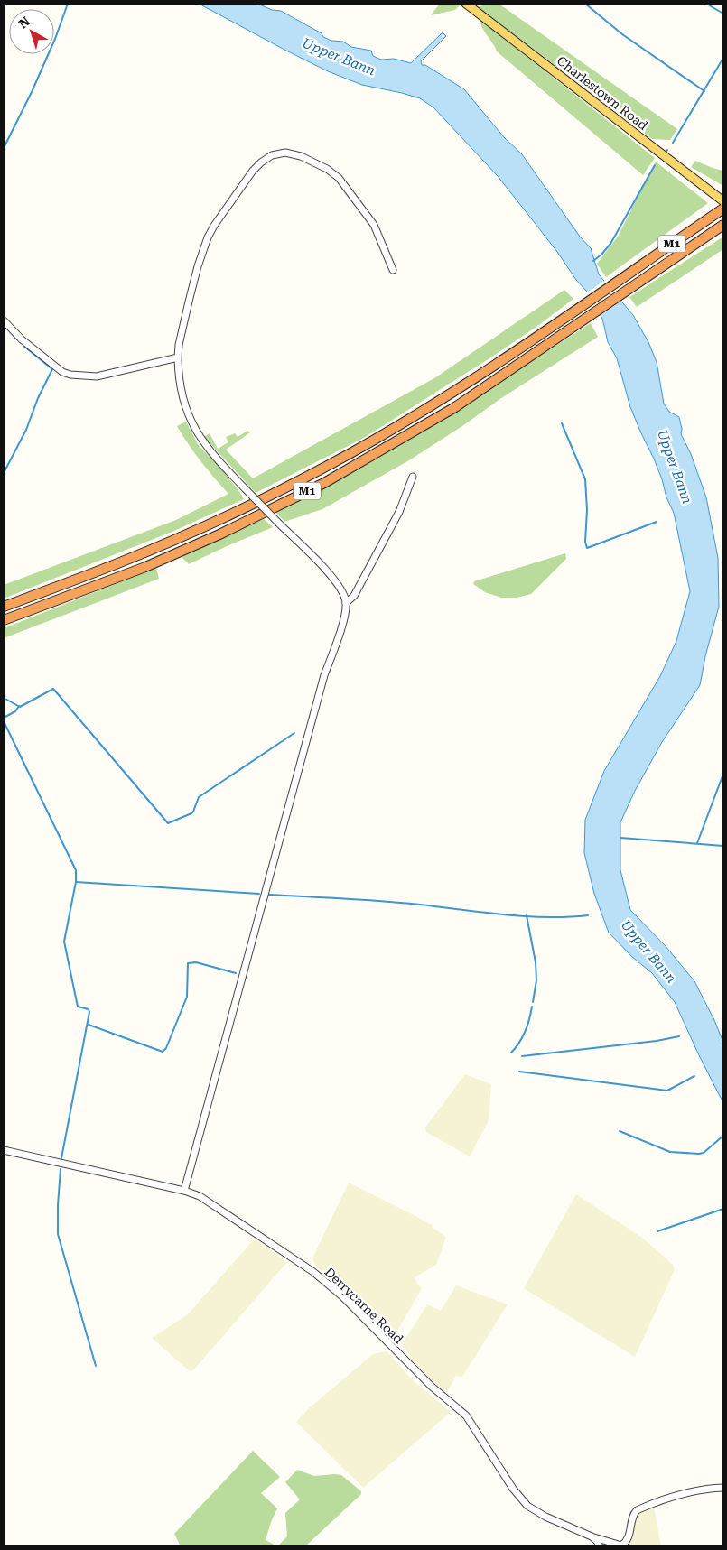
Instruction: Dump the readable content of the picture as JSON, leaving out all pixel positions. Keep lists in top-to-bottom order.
{
  "streets": {
    "highway": ["M1"],
    "main road": ["Charlestown Road"],
    "street": ["Derrycarne Road"]
  },
  "water": ["Upper Bann"],
  "north": "top left"
}
